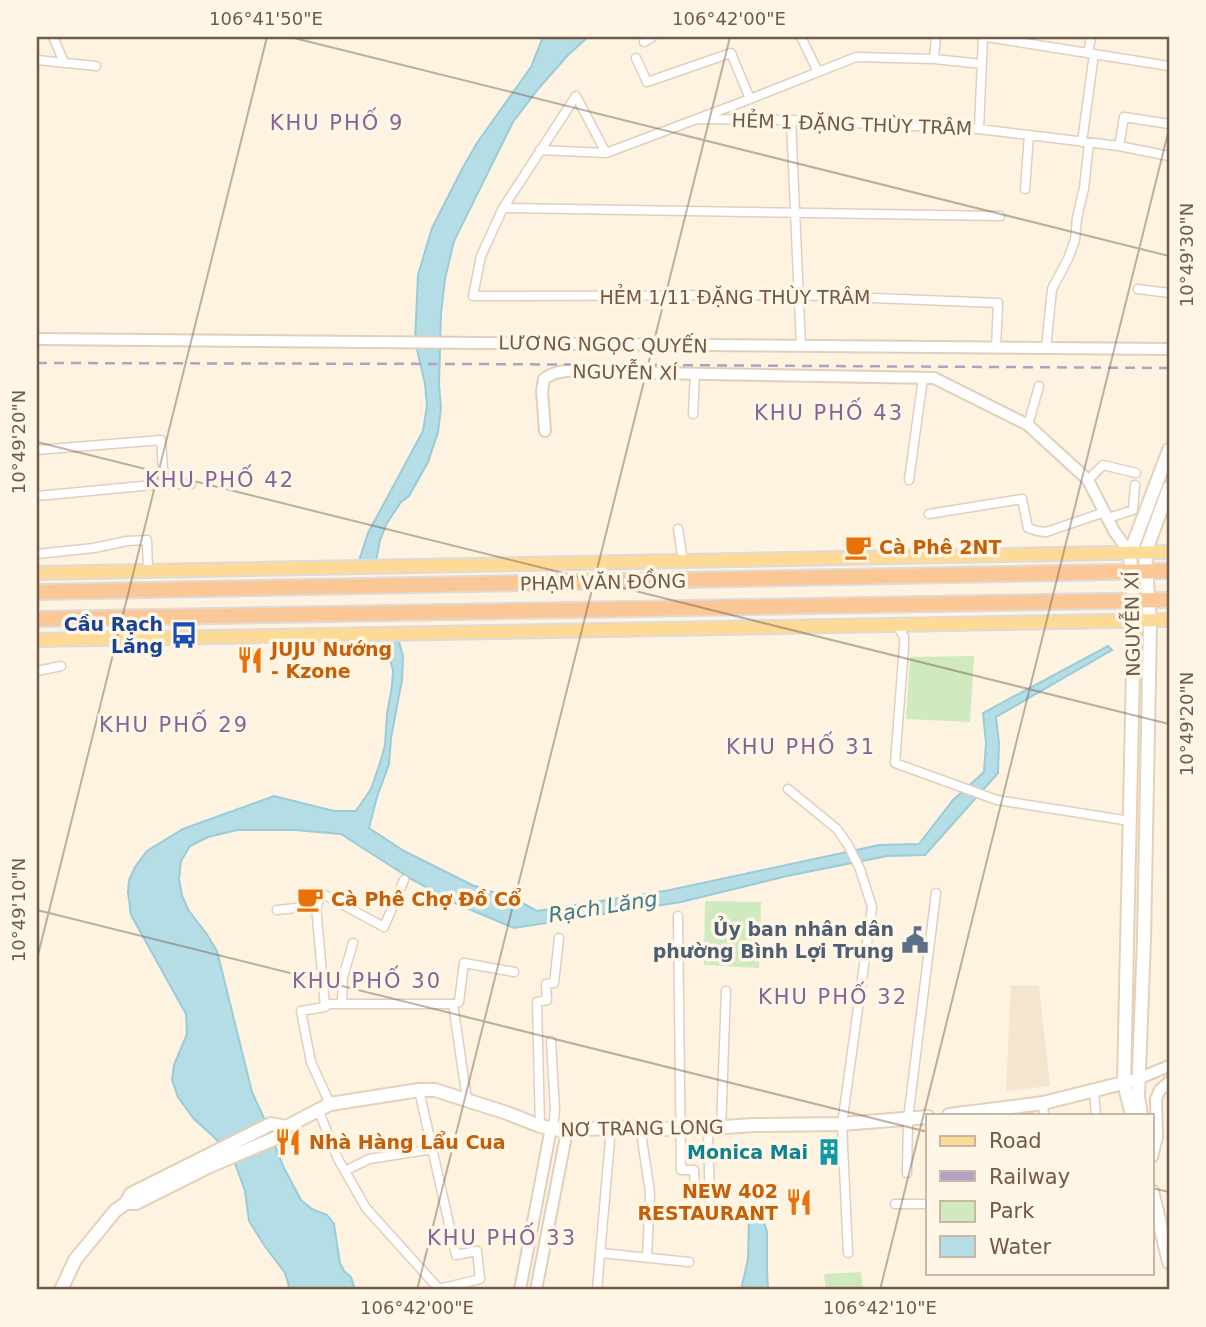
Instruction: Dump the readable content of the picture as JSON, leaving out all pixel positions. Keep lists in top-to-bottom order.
{
  "streets": {
    "highway": ["PHẠM VĂN ĐỒNG"],
    "main road": ["NGUYỄN XÍ", "NƠ TRANG LONG"],
    "street": ["HẺM 1 ĐẶNG THÙY TRÂM", "HẺM 1/11 ĐẶNG THÙY TRÂM", "LƯƠNG NGỌC QUYẾN"]
  },
  "crossings": [
    ["HẺM 1/11 ĐẶNG THÙY TRÂM", "LƯƠNG NGỌC QUYẾN"],
    ["NGUYỄN XÍ", "PHẠM VĂN ĐỒNG"]
  ],
  "districts": [
    "KHU PHỐ 9",
    "KHU PHỐ 43",
    "KHU PHỐ 42",
    "KHU PHỐ 29",
    "KHU PHỐ 31",
    "KHU PHỐ 30",
    "KHU PHỐ 32",
    "KHU PHỐ 33"
  ],
  "water": ["Rạch Lăng"],
  "places": {
    "cafe": ["Cà Phê 2NT", "Cà Phê Chợ Đồ Cổ"],
    "bus stop": ["Cầu Rạch Lăng"],
    "restaurant": ["JUJU Nướng - Kzone", "Nhà Hàng Lẩu Cua", "NEW 402 RESTAURANT"],
    "public building": ["Ủy ban nhân dân phường Bình Lợi Trung"],
    "building": ["Monica Mai"]
  },
  "legend": [
    "Road",
    "Railway",
    "Park",
    "Water"
  ],
  "coordinates": [
    "106°41'50\"E",
    "106°42'00\"E",
    "10°49'30\"N",
    "10°49'20\"N",
    "10°49'10\"N",
    "106°42'10\"E"
  ]
}
